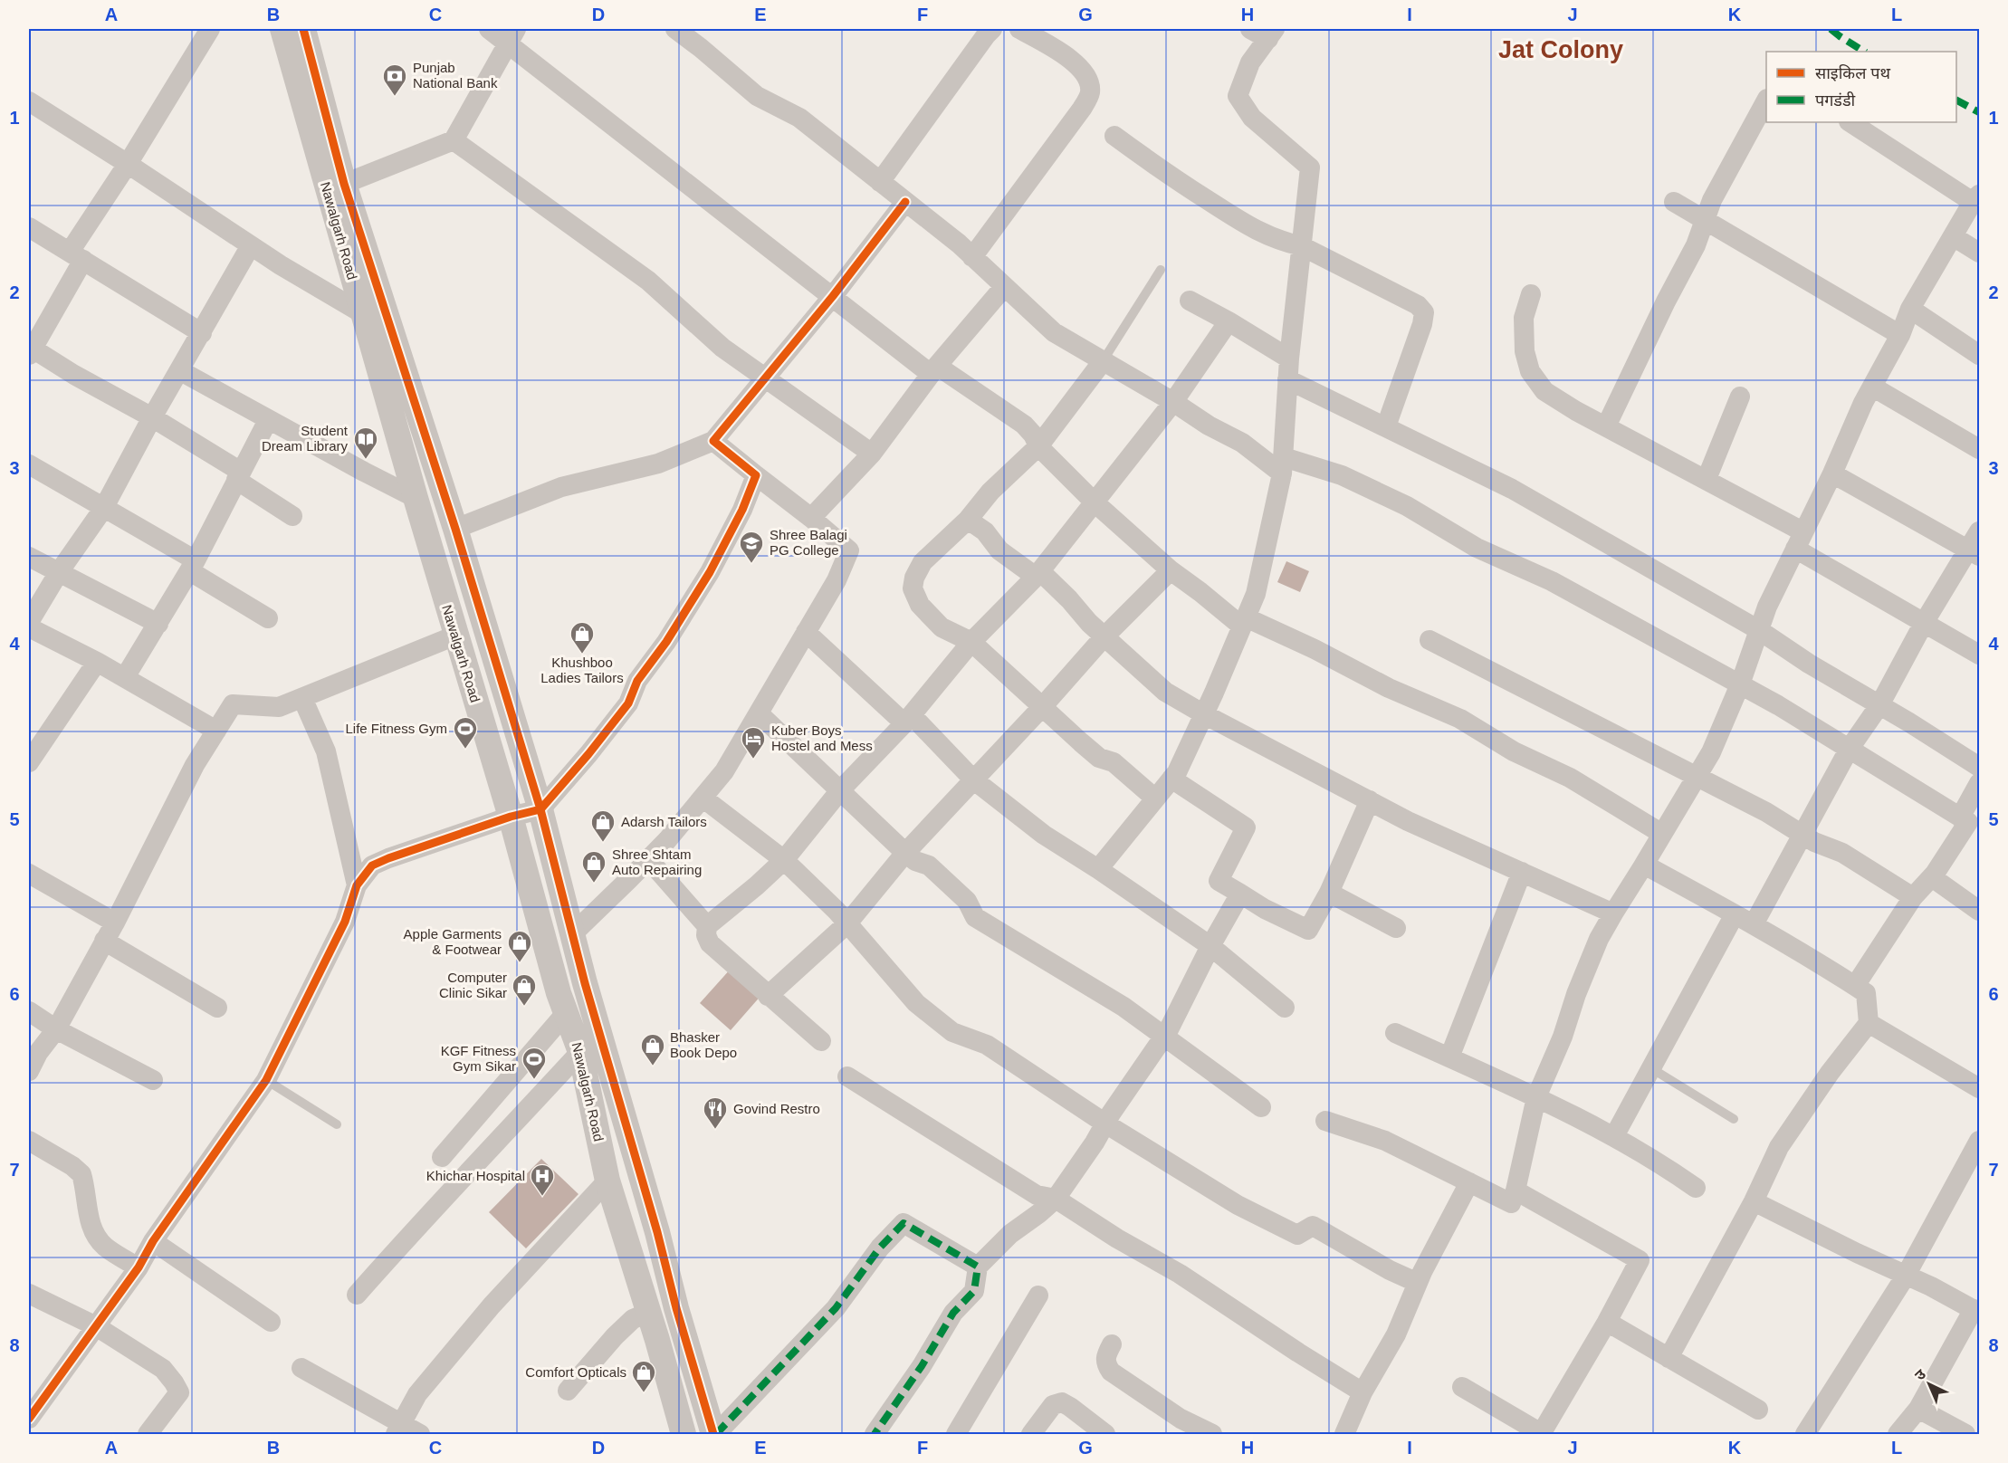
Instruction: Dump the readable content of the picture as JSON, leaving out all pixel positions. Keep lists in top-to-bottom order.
{
  "streets": {
    "street": ["Nawalgarh Road"]
  },
  "districts": ["Jat Colony"],
  "places": {
    "bank": ["Punjab National Bank"],
    "library": ["Student Dream Library"],
    "school or university": ["Shree Balagi PG College"],
    "shop": [
      "Khushboo Ladies Tailors",
      "Adarsh Tailors",
      "Shree Shtam Auto Repairing",
      "Apple Garments & Footwear",
      "Computer Clinic Sikar",
      "Bhasker Book Depo",
      "Comfort Opticals"
    ],
    "sports": ["Life Fitness Gym", "KGF Fitness Gym Sikar"],
    "hotel": ["Kuber Boys Hostel and Mess"],
    "restaurant": ["Govind Restro"],
    "hospital": ["Khichar Hospital"]
  },
  "legend": ["साइकिल पथ", "पगडंडी"],
  "north": "top left",
  "grid": {
    "columns": [
      "A",
      "B",
      "C",
      "D",
      "E",
      "F",
      "G",
      "H",
      "I",
      "J",
      "K",
      "L"
    ],
    "rows": [
      "1",
      "2",
      "3",
      "4",
      "5",
      "6",
      "7",
      "8"
    ]
  }
}
